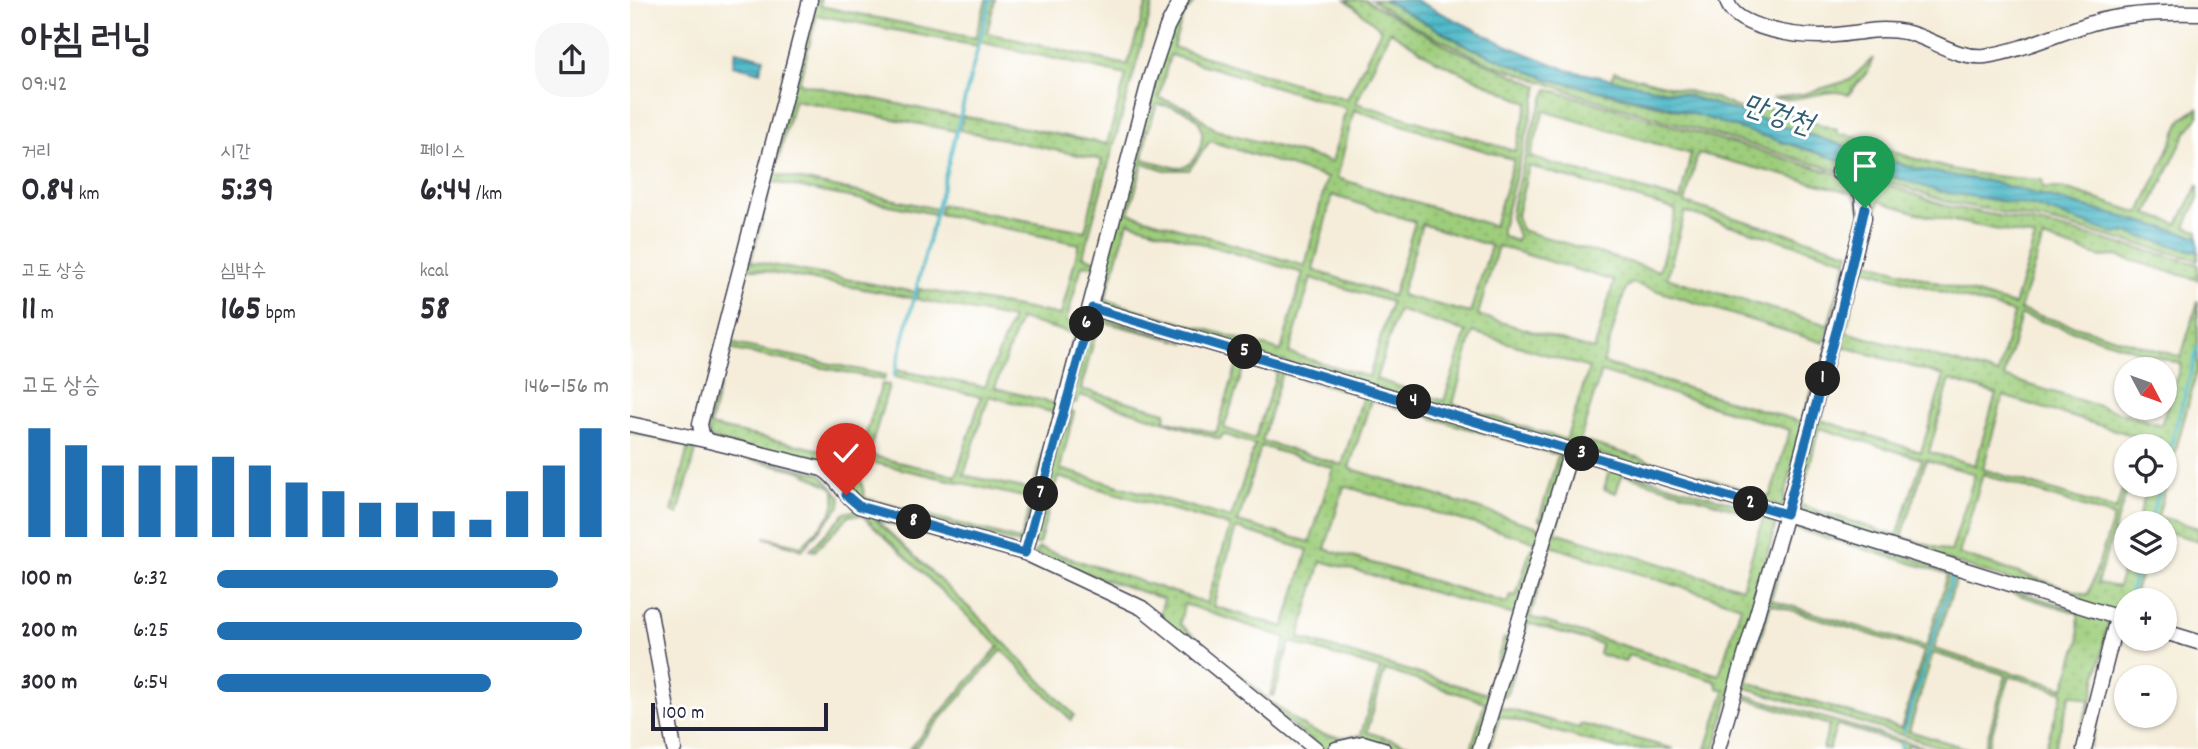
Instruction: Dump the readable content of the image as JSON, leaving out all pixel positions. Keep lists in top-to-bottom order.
{
  "water": ["만겅천"],
  "scale_bar": "100 m",
  "north": "bottom right",
  "page": {
    "heading": ["아침 러닝", "09:42"],
    "stats": [
      ["거리", "0.84 km"],
      ["시간", "5:39"],
      ["페이스", "6:44 /km"],
      ["고도 상승", "11 m"],
      ["심박수", "165 bpm"],
      ["kcal", "58"]
    ],
    "pins": [
      "6",
      "5",
      "1",
      "4",
      "3",
      "7",
      "2",
      "8"
    ],
    "chart": ["고도 상승", "146–156 m"],
    "map_buttons": ["+", "−"],
    "list": [
      {
        "name": "100 m",
        "note": "6:32"
      },
      {
        "name": "200 m",
        "note": "6:25"
      },
      {
        "name": "300 m",
        "note": "6:54"
      }
    ],
    "scale": "100 m"
  }
}
